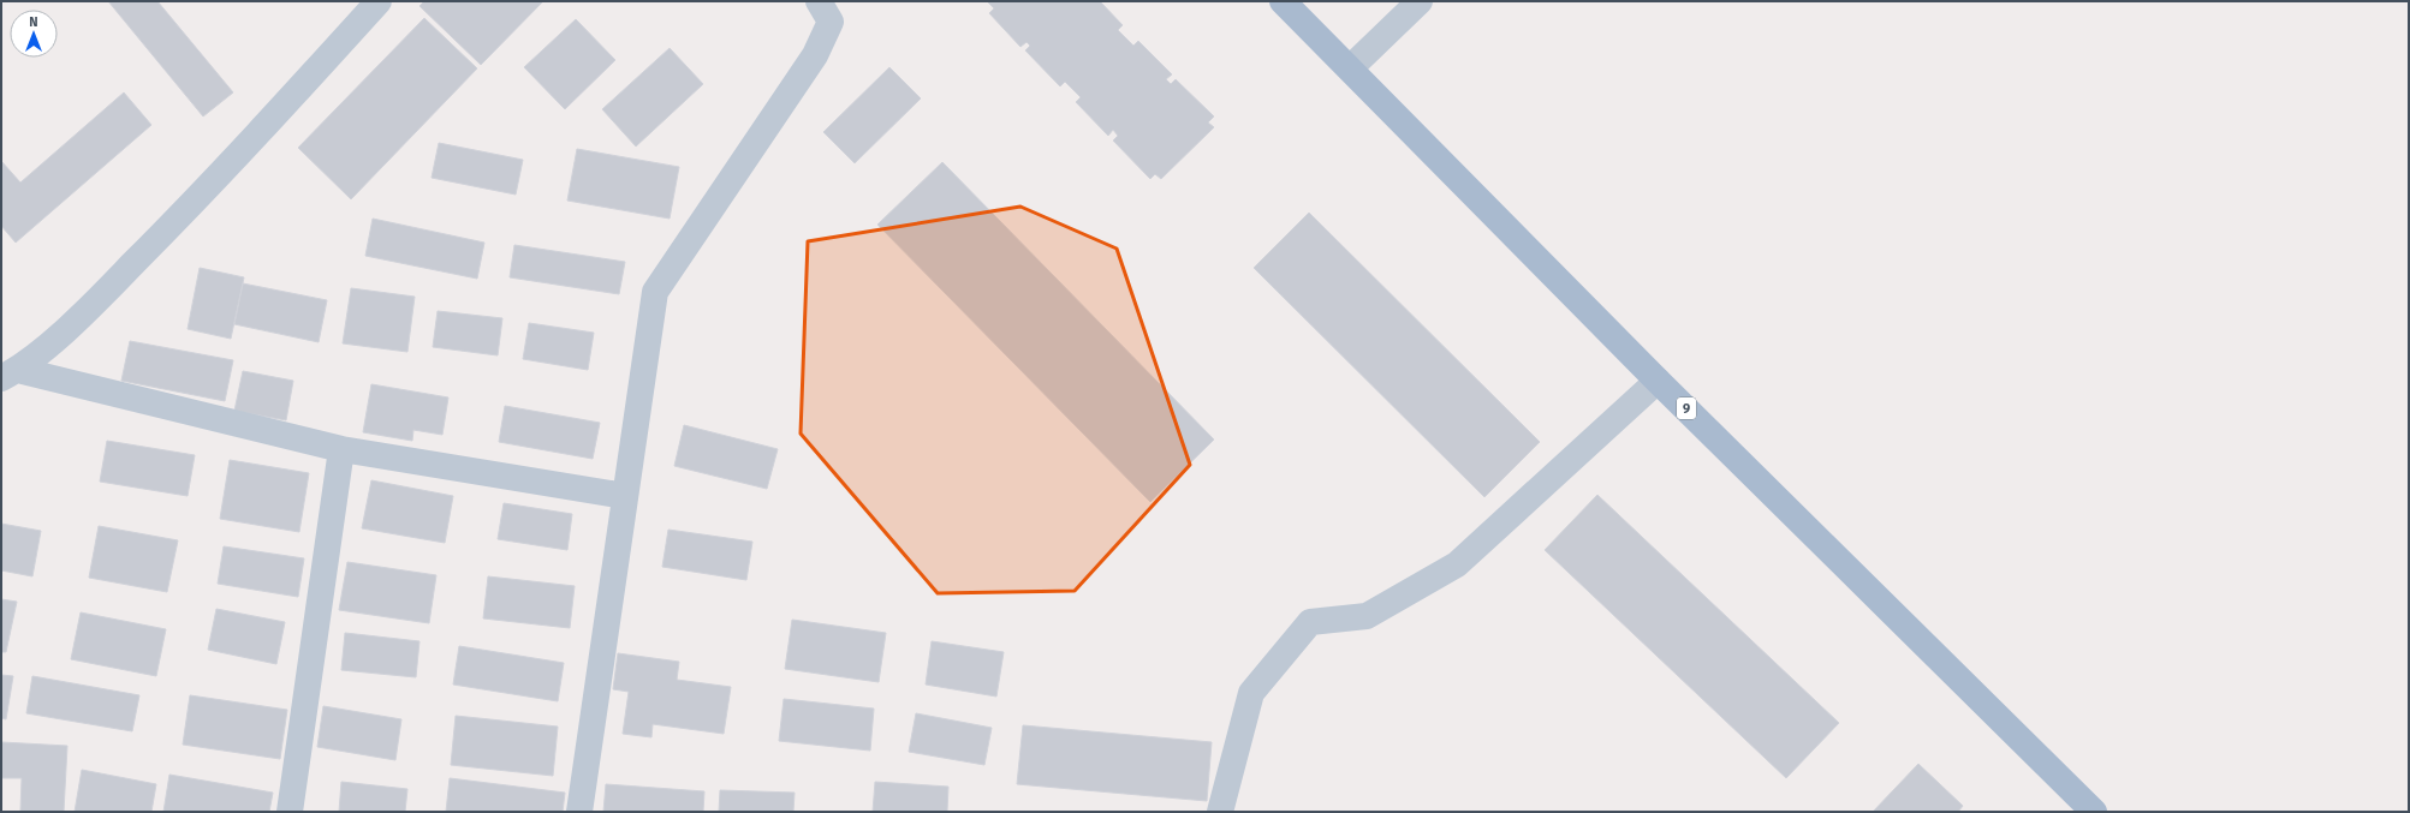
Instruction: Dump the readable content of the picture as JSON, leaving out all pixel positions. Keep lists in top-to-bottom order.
{
  "streets": {
    "main road": ["9"]
  },
  "north": "top"
}
